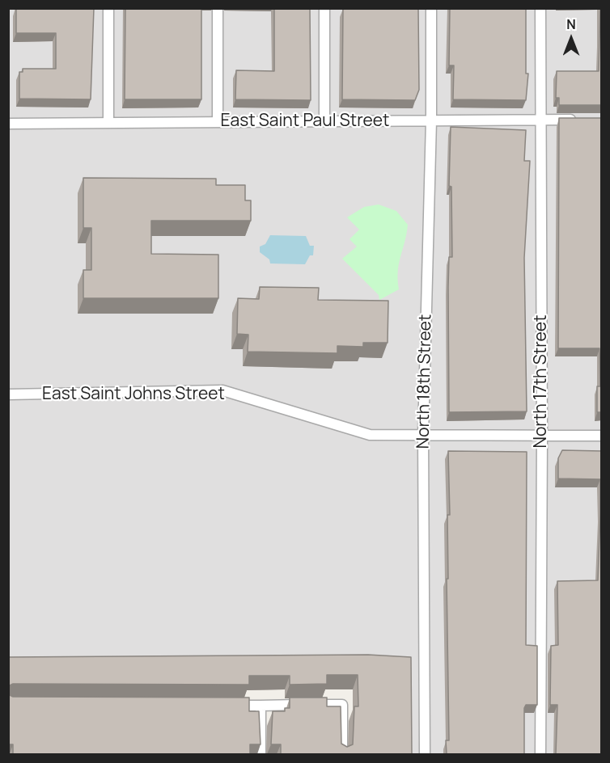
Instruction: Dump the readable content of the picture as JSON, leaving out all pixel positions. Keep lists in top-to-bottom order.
{
  "streets": {
    "lane": [
      "East Saint Paul Street",
      "North 18th Street",
      "North 17th Street",
      "East Saint Johns Street"
    ]
  },
  "crossings": [
    ["East Saint Paul Street", "North 18th Street"],
    ["East Saint Paul Street", "North 17th Street"],
    ["North 18th Street", "East Saint Johns Street"],
    ["North 17th Street", "East Saint Johns Street"]
  ],
  "north": "top"
}
